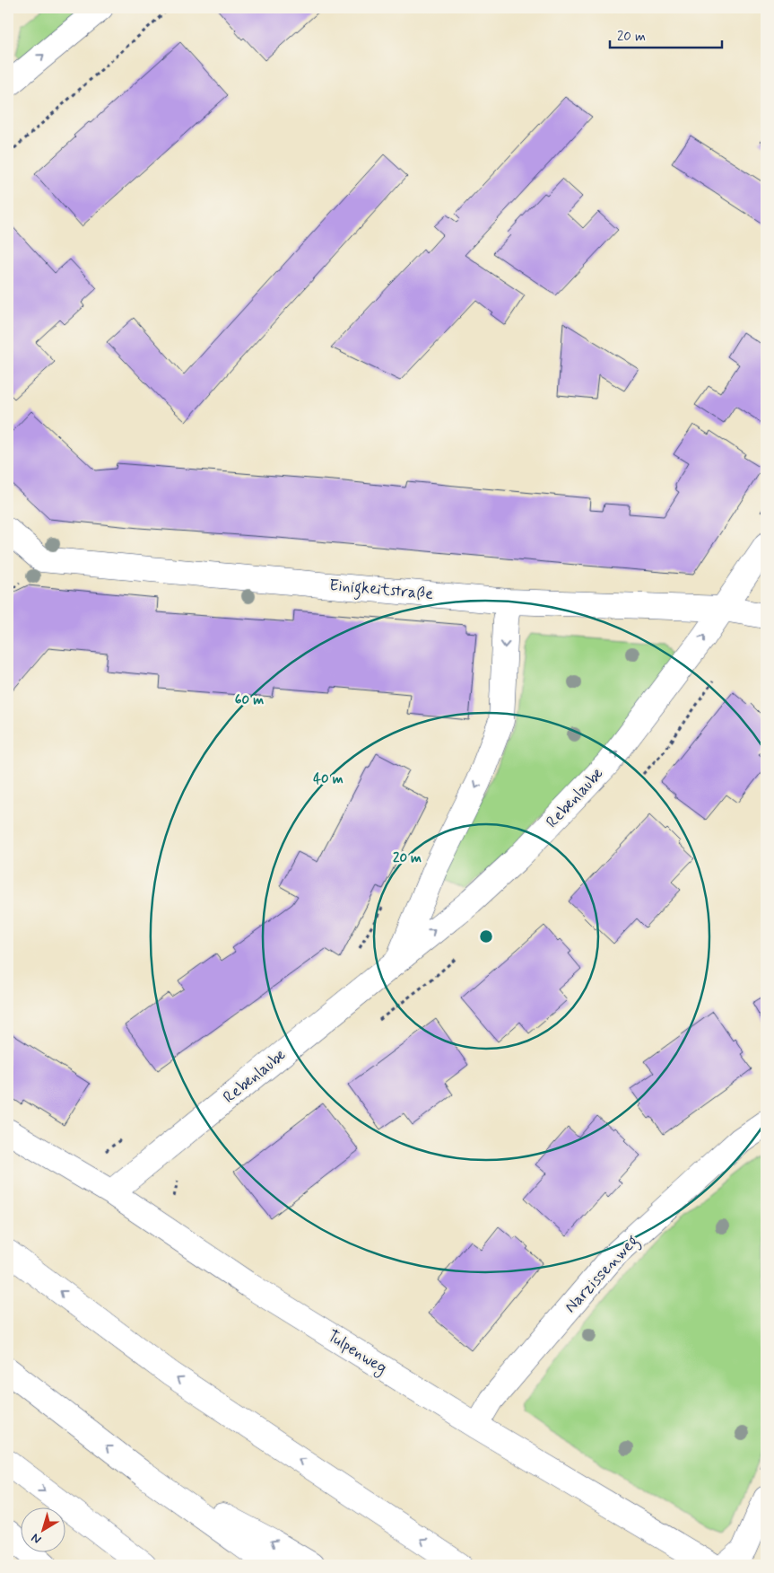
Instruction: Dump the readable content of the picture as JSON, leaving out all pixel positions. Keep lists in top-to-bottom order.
{
  "streets": {
    "main road": [
      "Einigkeitstraße",
      "Rebenlaube",
      "Narzissenweg",
      "Tulpenweg"
    ]
  },
  "crossings": [
    ["Einigkeitstraße", "Rebenlaube"],
    ["Rebenlaube", "Tulpenweg"],
    ["Narzissenweg", "Tulpenweg"]
  ],
  "scale_bar": "20 m",
  "north": "bottom left",
  "rings": ["60 m", "40 m", "20 m"]
}
